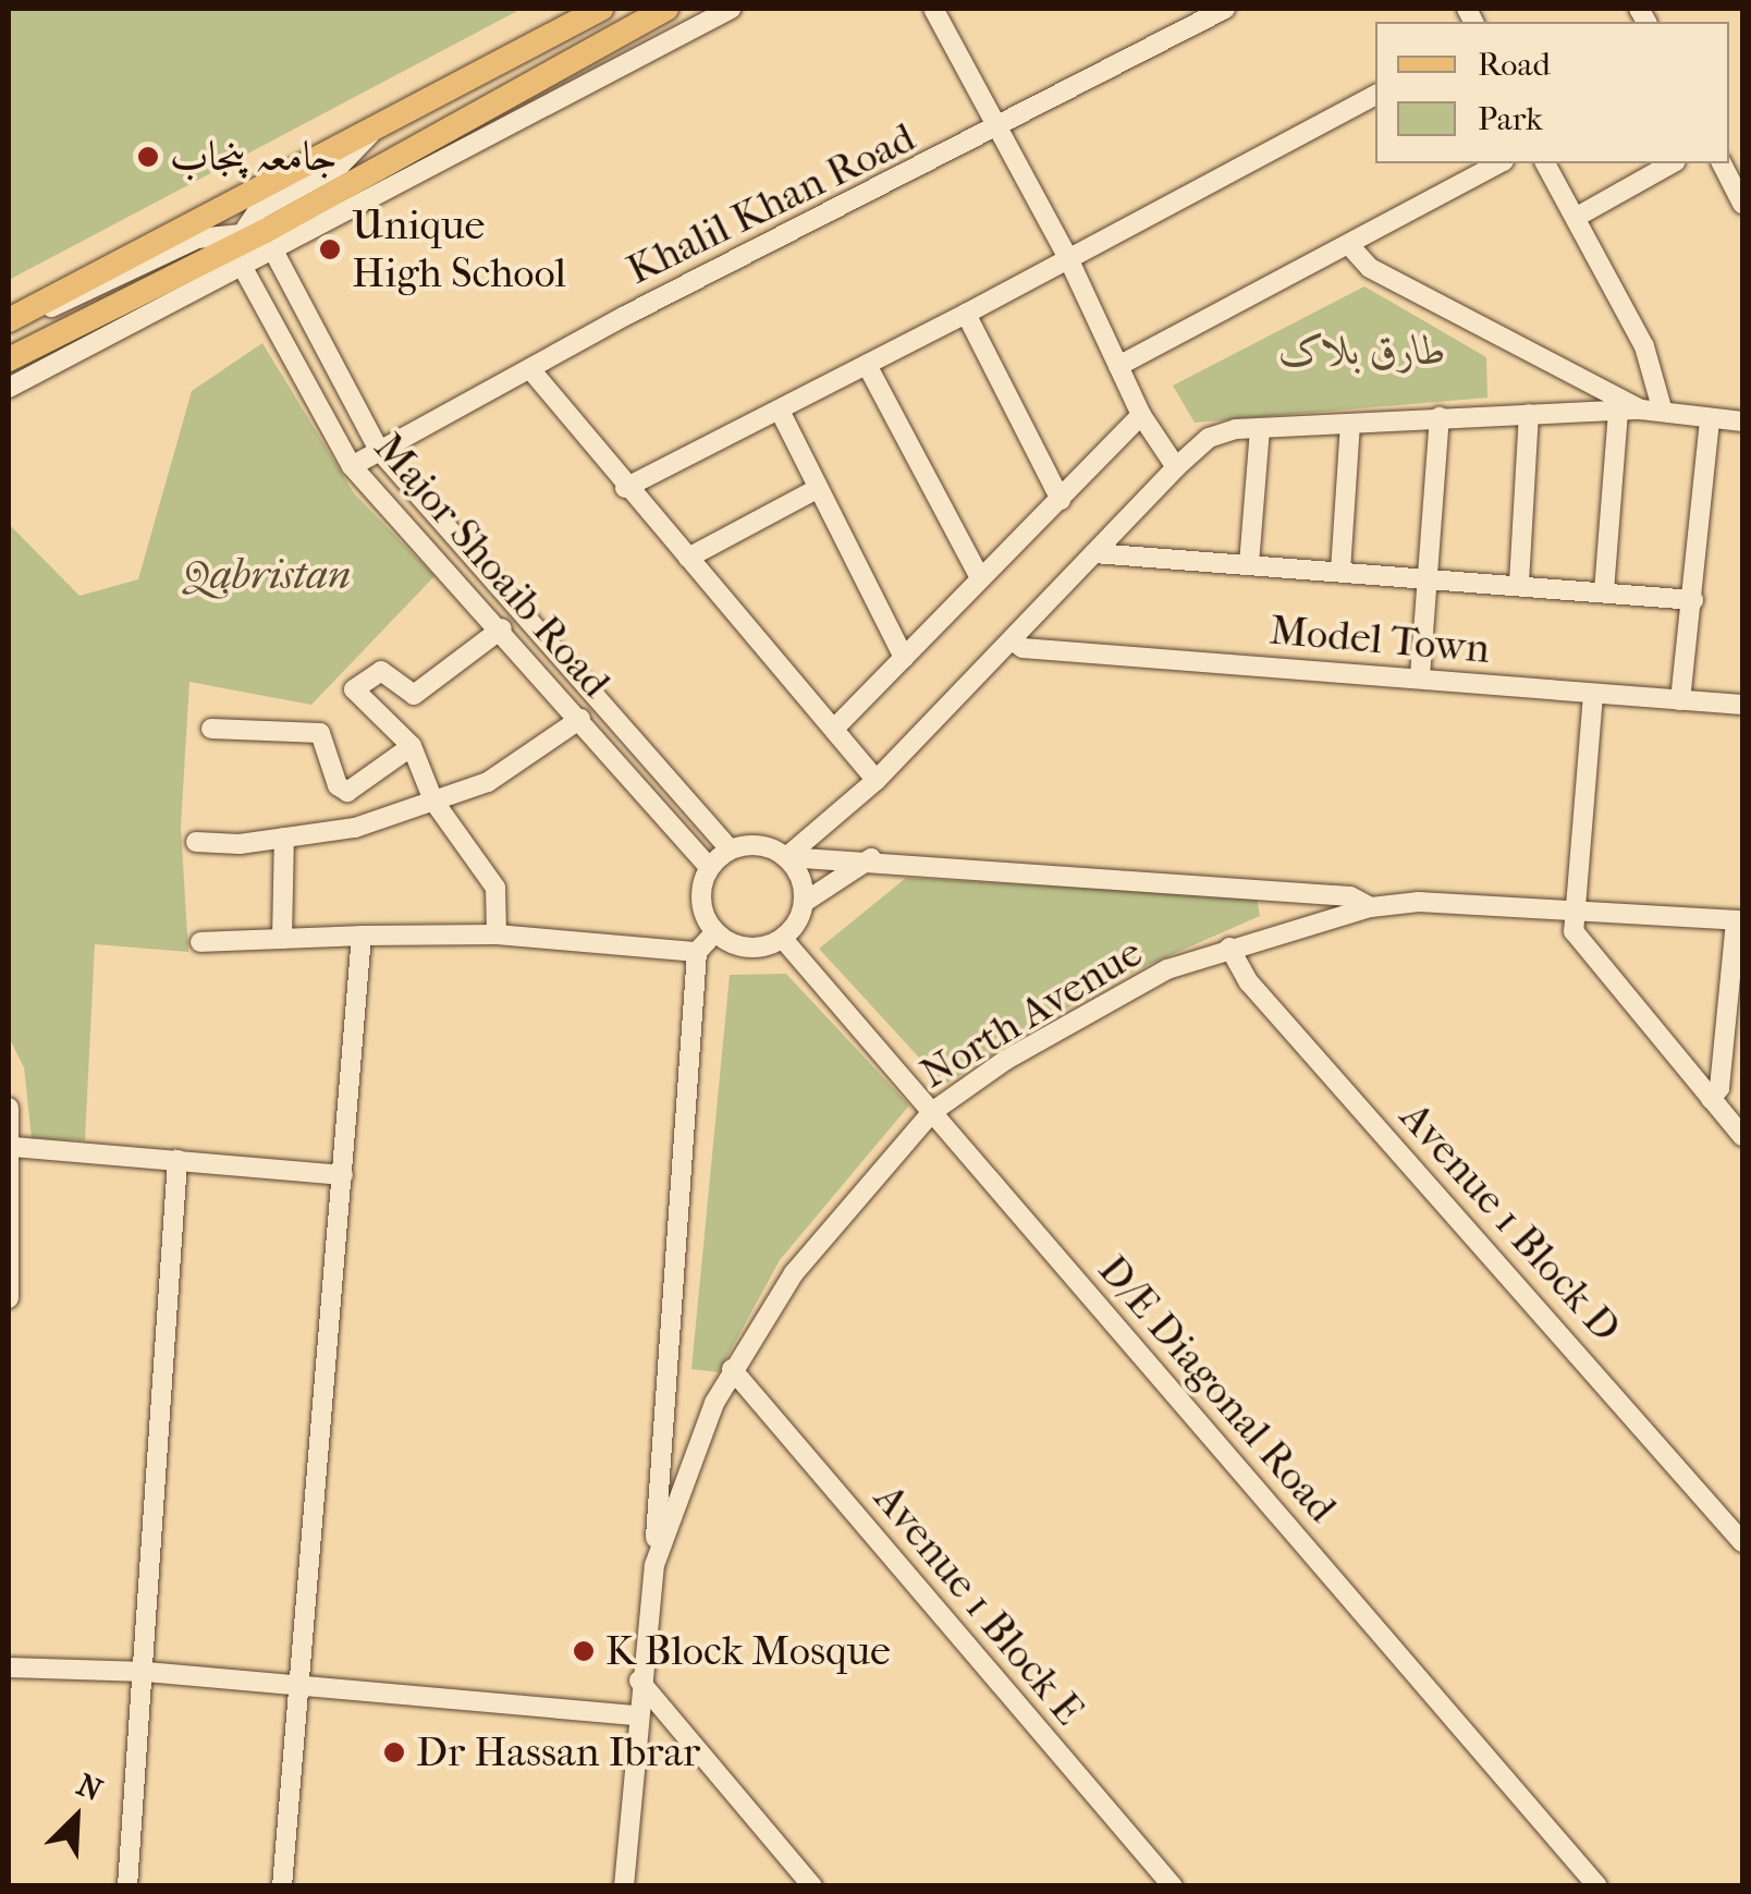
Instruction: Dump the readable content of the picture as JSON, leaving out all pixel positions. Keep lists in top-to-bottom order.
{
  "streets": {
    "street": [
      "Khalil Khan Road",
      "Major Shoaib Road",
      "Model Town",
      "North Avenue",
      "Avenue 1 Block D",
      "D/E Diagonal Road",
      "Avenue 1 Block E"
    ]
  },
  "crossings": [
    ["Khalil Khan Road", "Major Shoaib Road"],
    ["Major Shoaib Road", "D/E Diagonal Road"],
    ["North Avenue", "Avenue 1 Block D"],
    ["North Avenue", "D/E Diagonal Road"],
    ["North Avenue", "Avenue 1 Block E"]
  ],
  "parks": ["طارق بلاک", "Qabristan"],
  "places": [
    "جامعہ پنجاب",
    "Unique High School",
    "K Block Mosque",
    "Dr Hassan Ibrar"
  ],
  "legend": ["Road", "Park"],
  "north": "top right"
}
